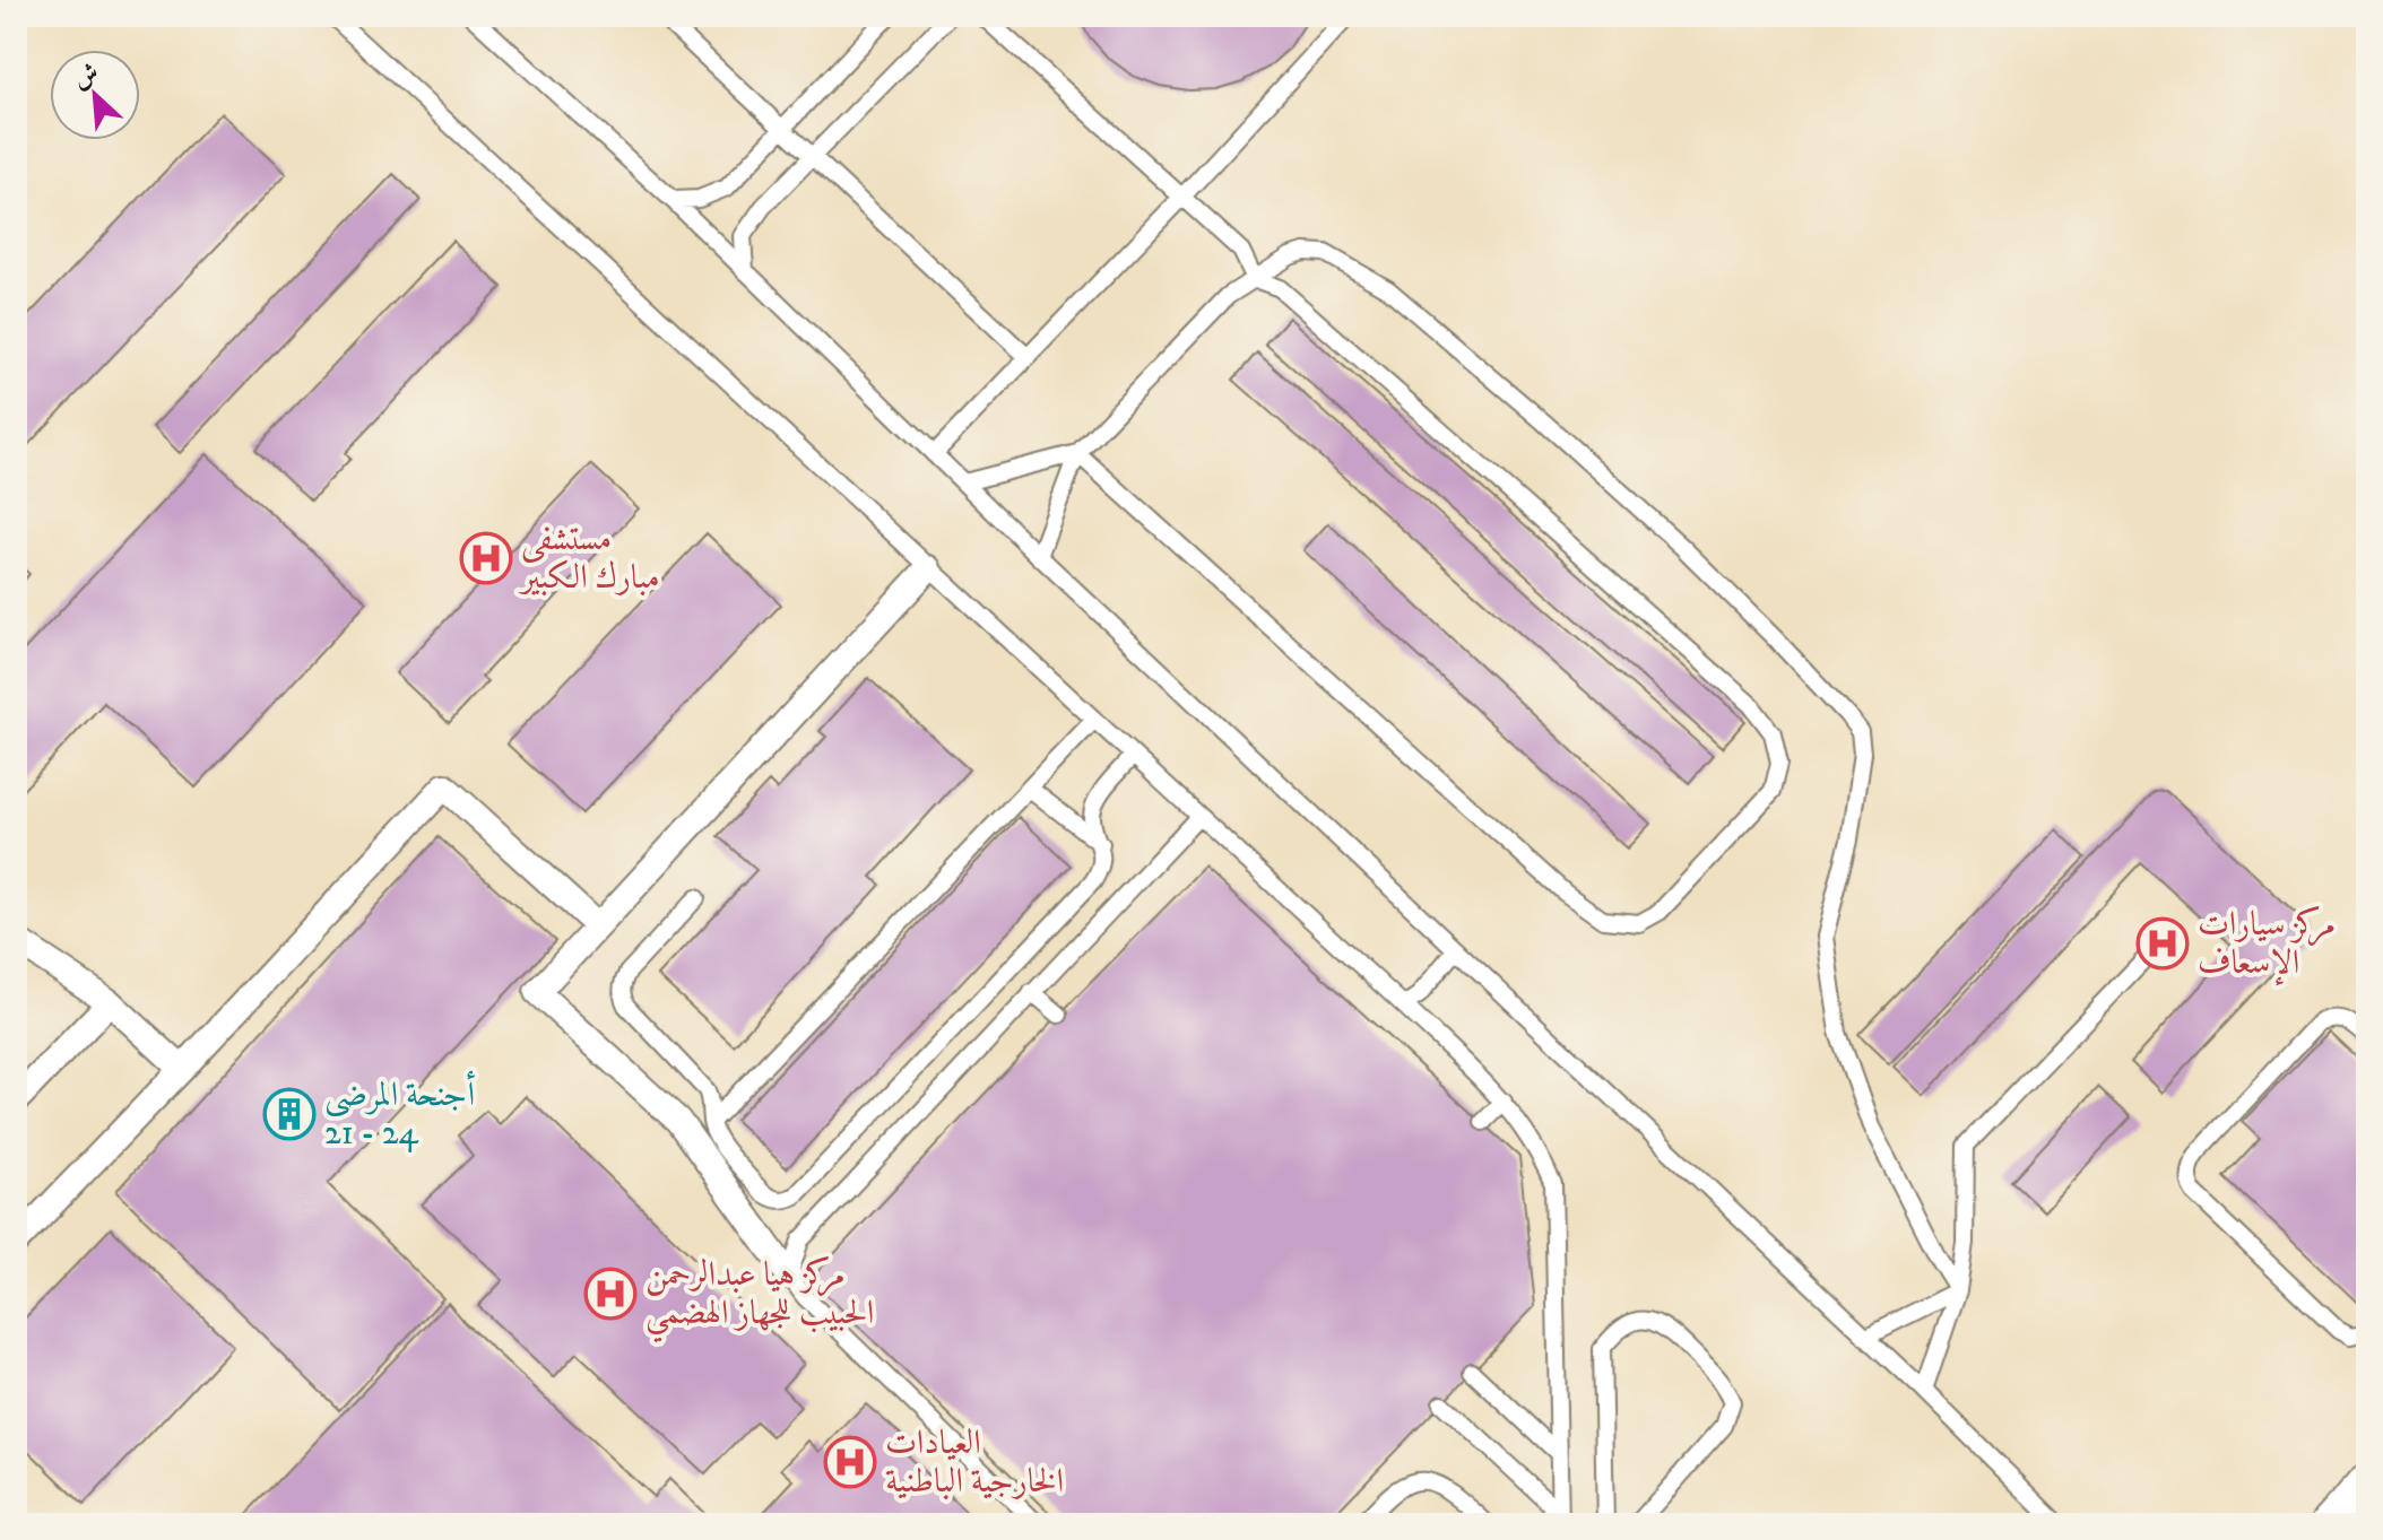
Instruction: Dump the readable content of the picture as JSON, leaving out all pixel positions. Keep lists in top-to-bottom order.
{
  "places": {
    "hospital": [
      "مستشفى مبارك الكبير",
      "مركز سيارات الإسعاف",
      "مركز هيا عبدالرحمن الحبيب للجهاز الهضمي",
      "العيادات الخارجية الباطنية"
    ],
    "building": ["أجنحة المرضى 21 - 24"]
  },
  "north": "top left"
}
